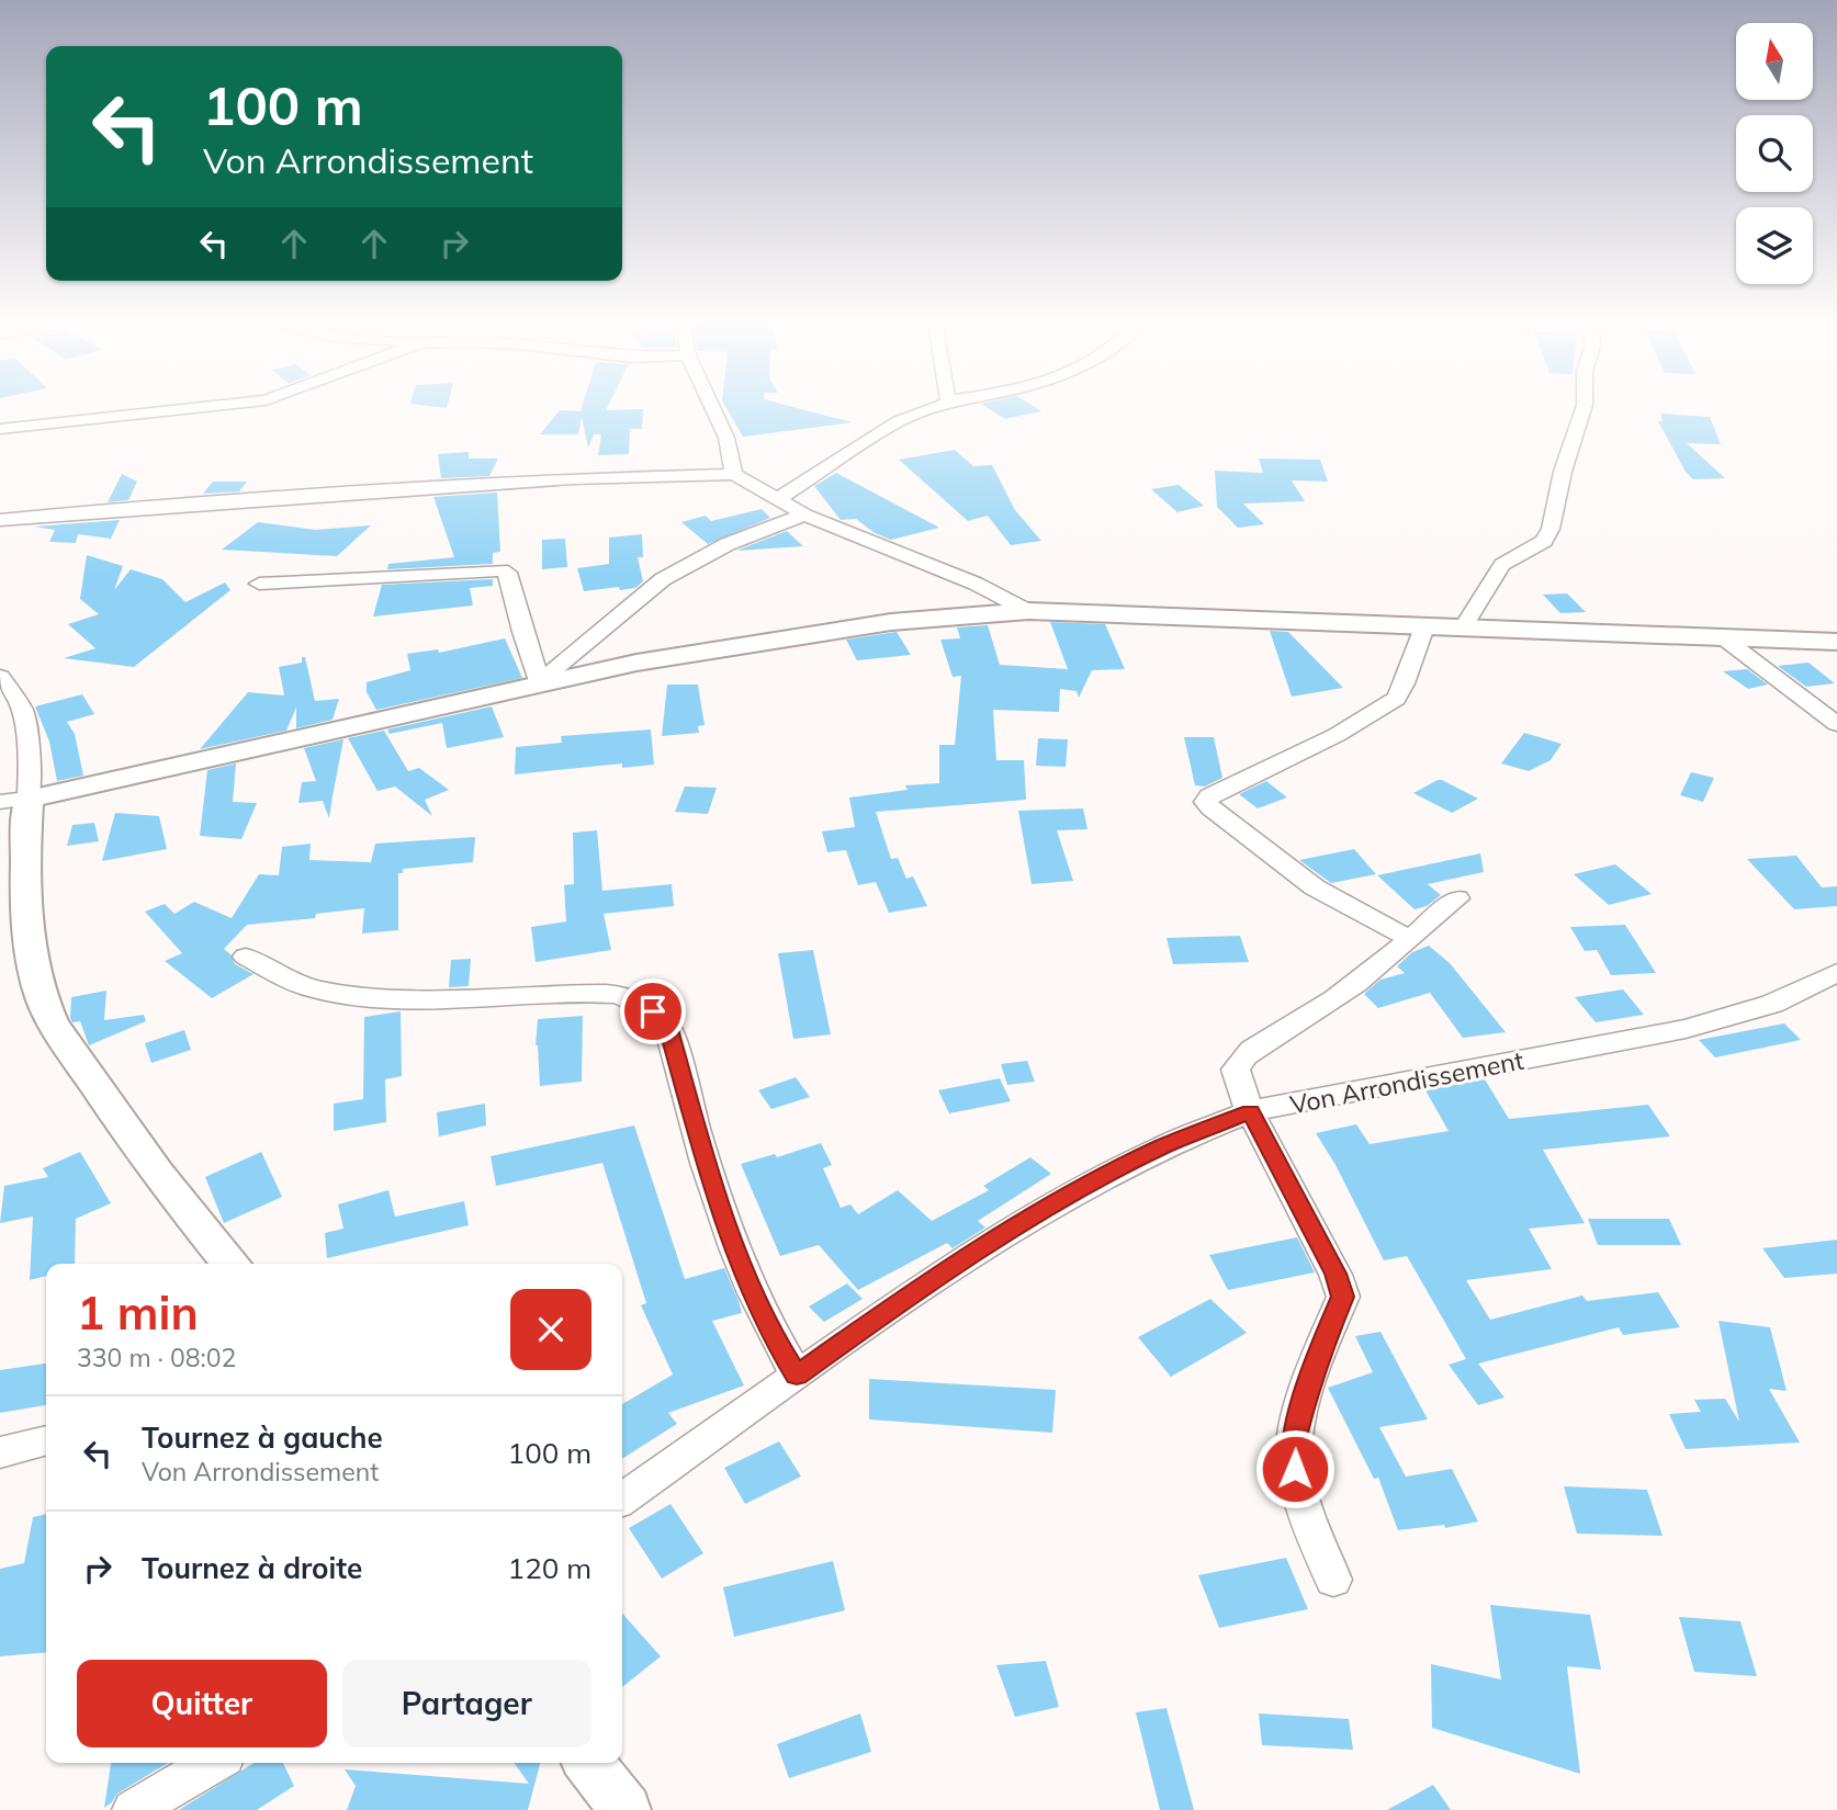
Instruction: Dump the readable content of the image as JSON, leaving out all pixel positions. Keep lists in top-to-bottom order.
{
  "streets": {
    "street": ["Von Arrondissement"]
  },
  "north": "top",
  "page": {
    "turn": ["100 m", "Von Arrondissement"],
    "heading": ["1 min", "330 m · 08:02"],
    "list": [
      {
        "name": "Tournez à gauche",
        "note": "Von Arrondissement",
        "value": "100 m"
      },
      {
        "name": "Tournez à droite",
        "value": "120 m"
      }
    ],
    "buttons": ["Quitter", "Partager"]
  }
}
